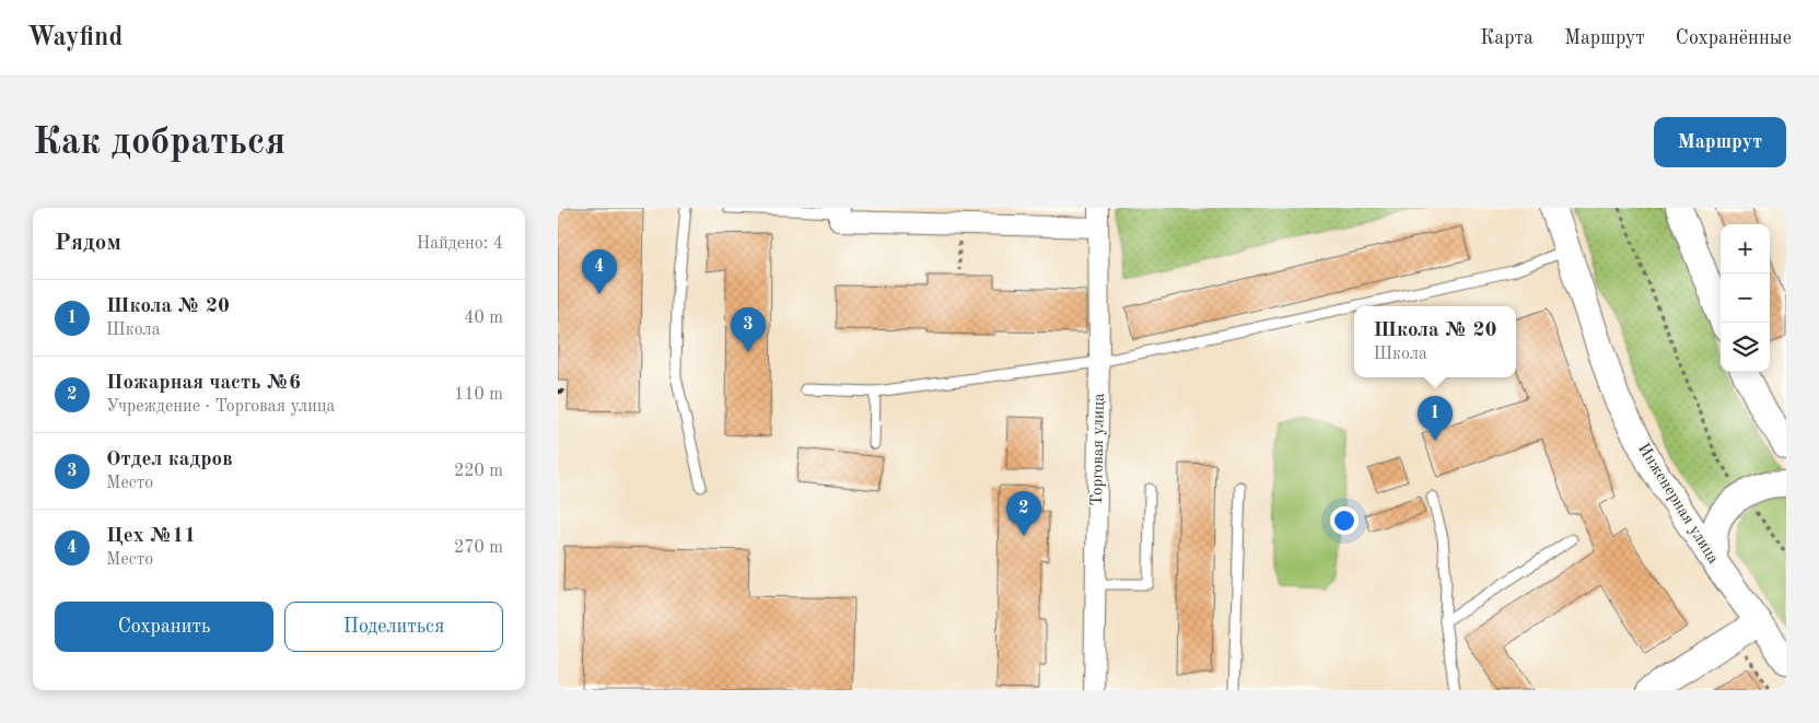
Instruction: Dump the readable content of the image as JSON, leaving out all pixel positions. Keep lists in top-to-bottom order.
{
  "streets": {
    "main road": ["Инженерная улица"],
    "street": ["Торговая улица"]
  },
  "page": {
    "header": "Wayfind",
    "nav": ["Карта", "Маршрут", "Сохранённые"],
    "buttons": [
      "Маршрут",
      ["Сохранить", "Поделиться"]
    ],
    "title": "Как добраться",
    "heading": ["Рядом", "Найдено: 4"],
    "map_buttons": ["+", "−"],
    "pins": [
      "4",
      "3",
      "1",
      "2"
    ],
    "list": [
      {
        "mark": "1",
        "name": "Школа № 20",
        "note": "Школа",
        "value": "40 m"
      },
      {
        "mark": "2",
        "name": "Пожарная часть №6",
        "note": "Учреждение · Торговая улица",
        "value": "110 m"
      },
      {
        "mark": "3",
        "name": "Отдел кадров",
        "note": "Место",
        "value": "220 m"
      },
      {
        "mark": "4",
        "name": "Цех №11",
        "note": "Место",
        "value": "270 m"
      }
    ],
    "popup": ["Школа № 20", "Школа"]
  }
}
